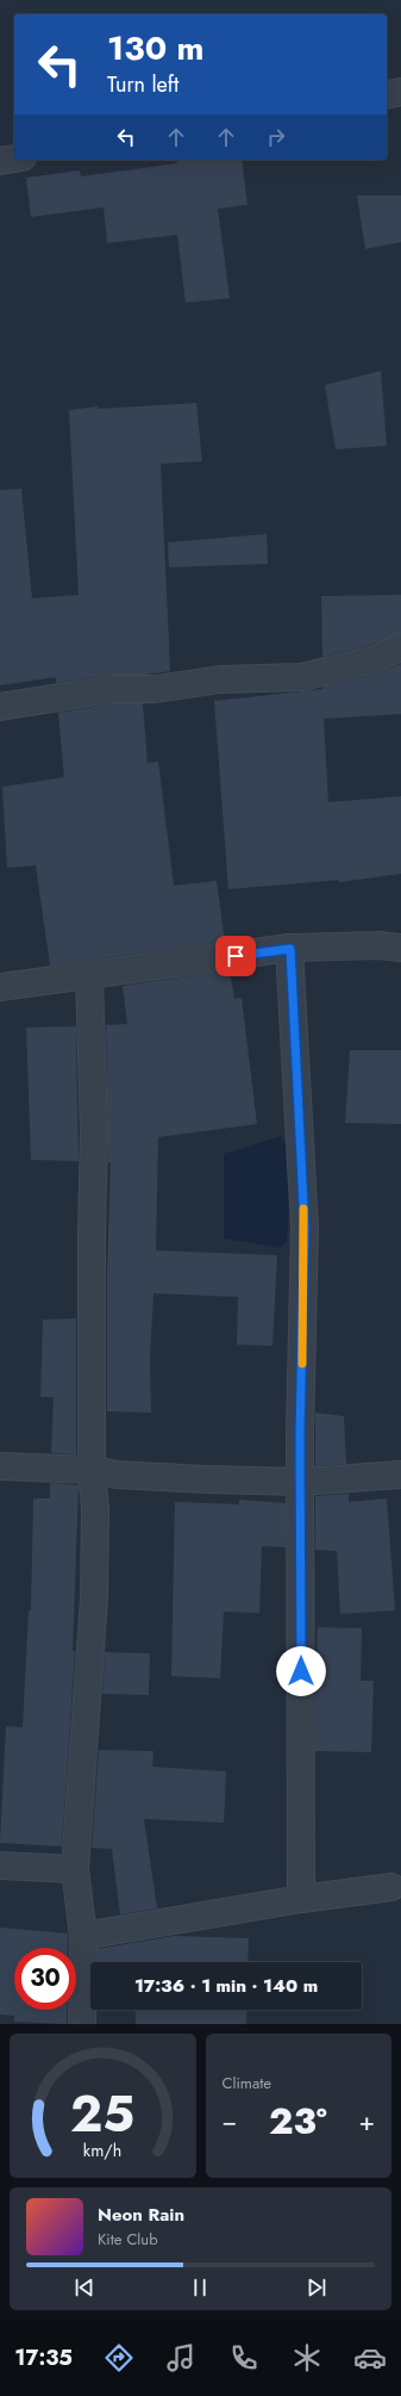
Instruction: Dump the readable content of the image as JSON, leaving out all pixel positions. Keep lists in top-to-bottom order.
{
  "page": {
    "turn": ["130 m", "Turn left"],
    "limit": "30",
    "trip": "17:36 · 1 min · 140 m",
    "tile": "Climate",
    "heat": ["−", "23°", "+"],
    "song": ["Neon Rain", "Kite Club"],
    "tabs": "17:35",
    "gauge": ["25", "km/h"]
  }
}
